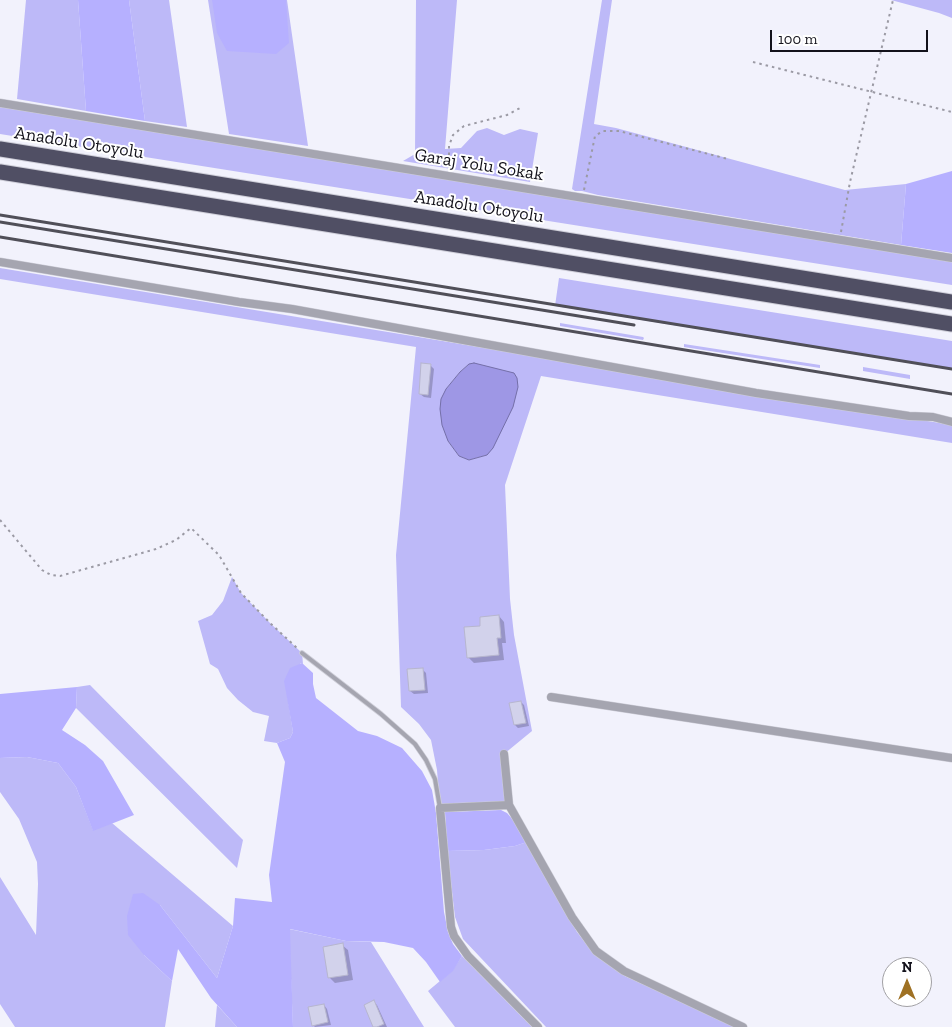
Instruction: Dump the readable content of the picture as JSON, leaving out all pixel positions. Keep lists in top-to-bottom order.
{
  "streets": {
    "highway": ["Anadolu Otoyolu"],
    "street": ["Garaj Yolu Sokak"]
  },
  "scale_bar": "100 m",
  "north": "top"
}
